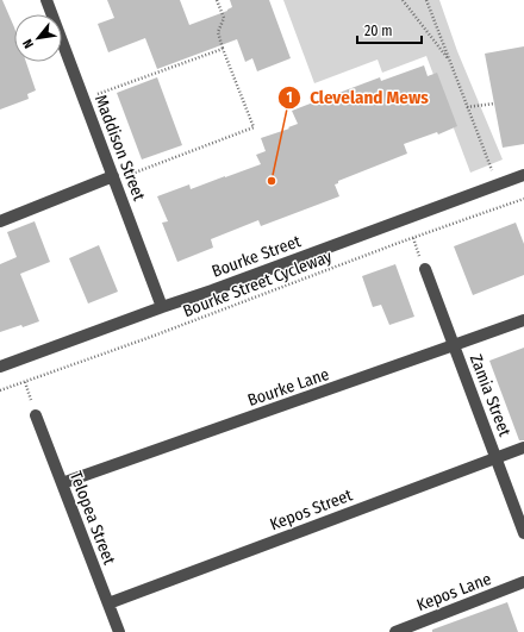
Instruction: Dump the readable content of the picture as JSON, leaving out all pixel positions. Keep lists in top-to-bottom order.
{
  "streets": {
    "street": [
      "Maddison Street",
      "Bourke Street",
      "Bourke Lane",
      "Zamia Street",
      "Kepos Street",
      "Telopea Street",
      "Kepos Lane"
    ],
    "path": ["Bourke Street Cycleway"]
  },
  "crossings": [
    ["Maddison Street", "Bourke Street"],
    ["Bourke Lane", "Zamia Street"],
    ["Bourke Lane", "Telopea Street"],
    ["Zamia Street", "Kepos Street"],
    ["Kepos Street", "Telopea Street"]
  ],
  "places": ["Cleveland Mews"],
  "scale_bar": "20 m",
  "north": "bottom left"
}
